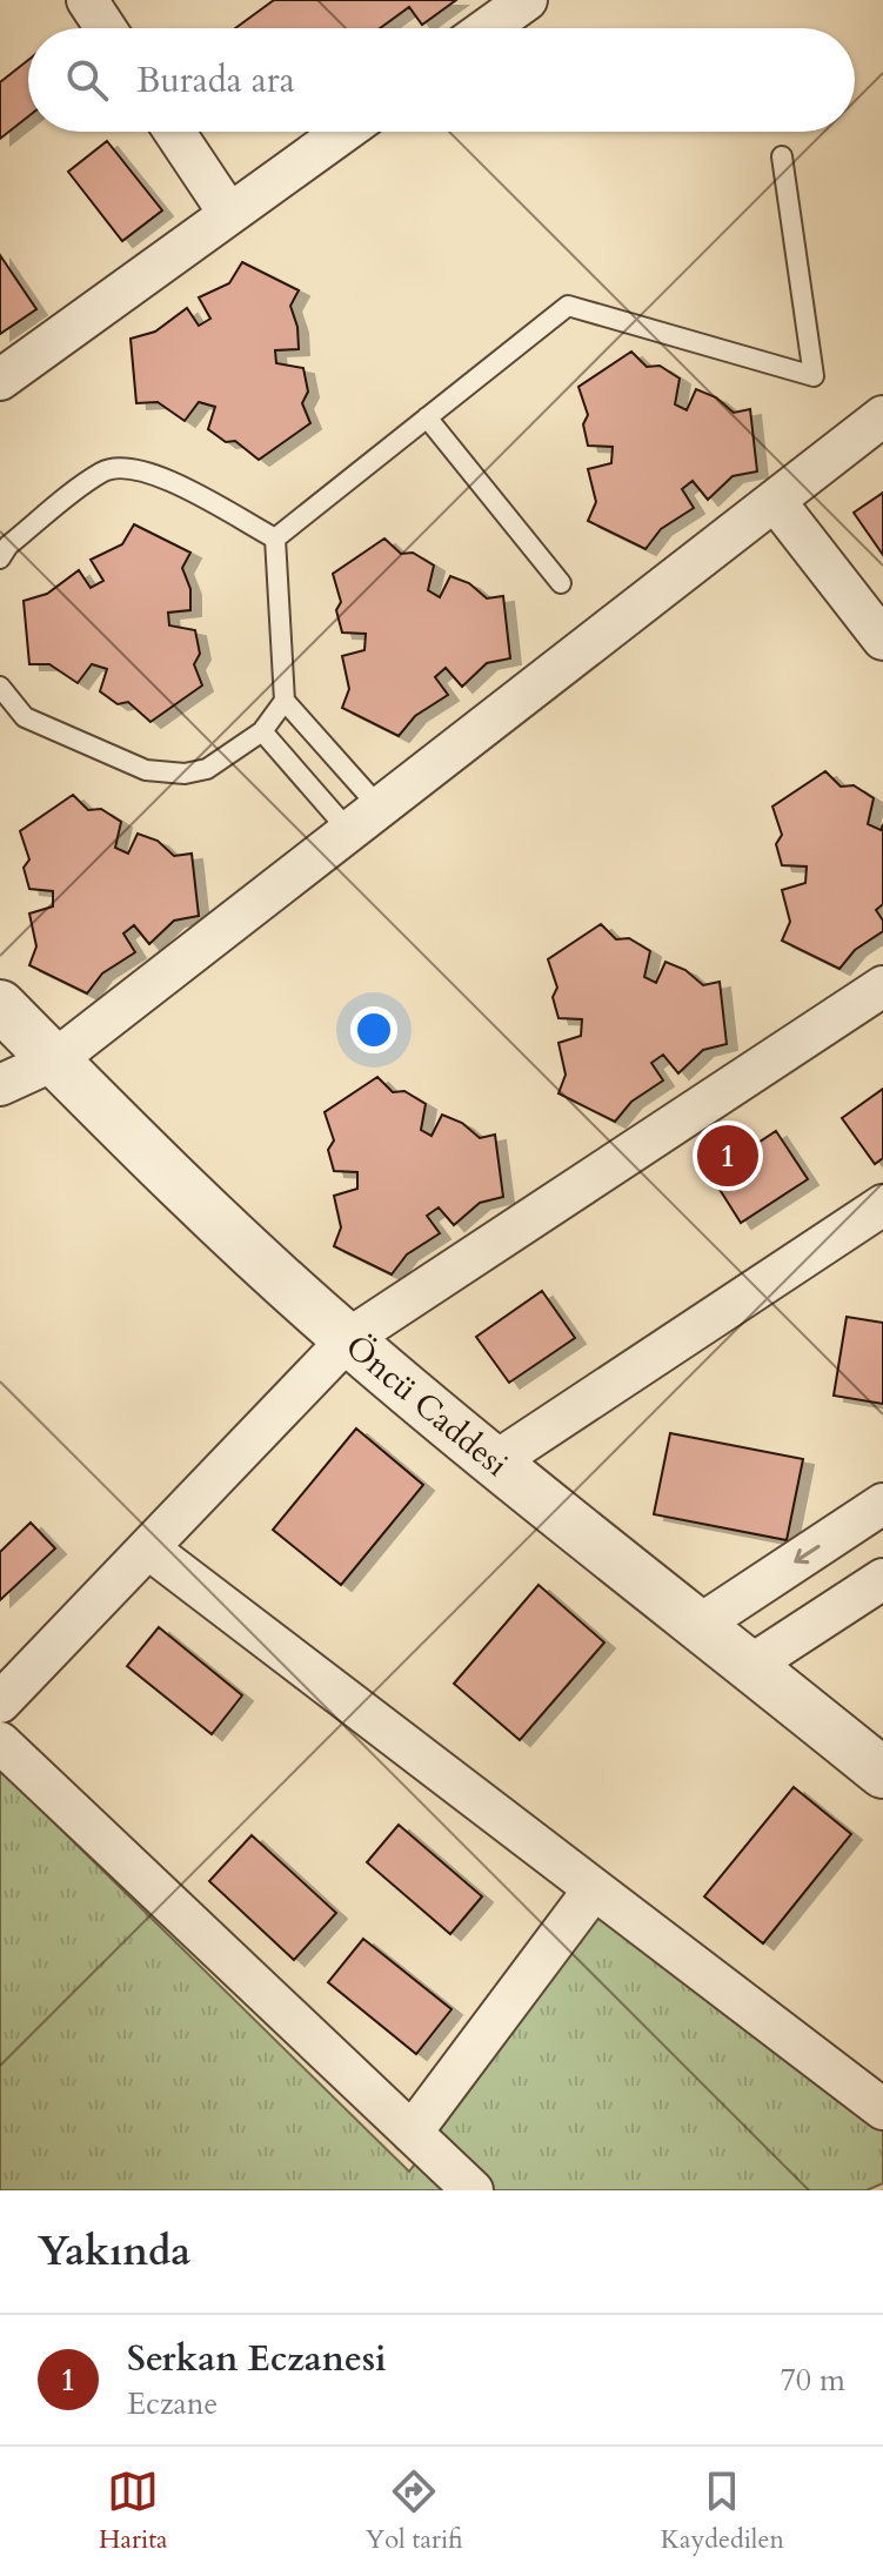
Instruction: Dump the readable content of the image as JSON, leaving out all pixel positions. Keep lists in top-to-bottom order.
{
  "streets": {
    "street": ["Öncü Caddesi"]
  },
  "page": {
    "search": "Burada ara",
    "pins": "1",
    "heading": "Yakında",
    "list": [
      {
        "mark": "1",
        "name": "Serkan Eczanesi",
        "note": "Eczane",
        "value": "70 m"
      }
    ],
    "nav": ["Harita", "Yol tarifi", "Kaydedilen"]
  }
}
